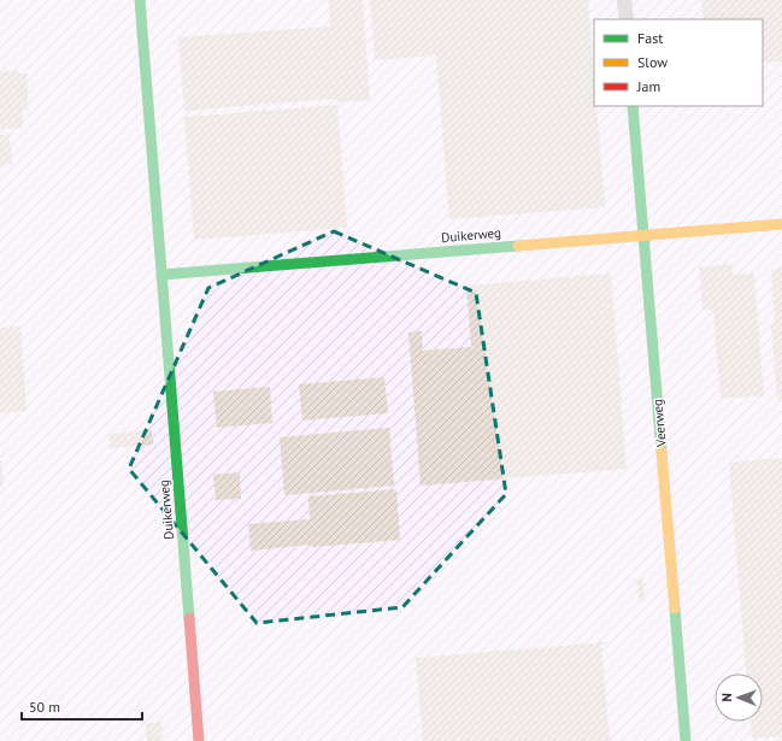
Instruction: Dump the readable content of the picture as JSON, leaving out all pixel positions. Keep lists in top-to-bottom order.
{
  "streets": {
    "street": ["Duikerweg", "Veerweg"]
  },
  "crossings": [
    ["Duikerweg", "Veerweg"]
  ],
  "legend": ["Fast", "Slow", "Jam"],
  "scale_bar": "50 m",
  "north": "left"
}
